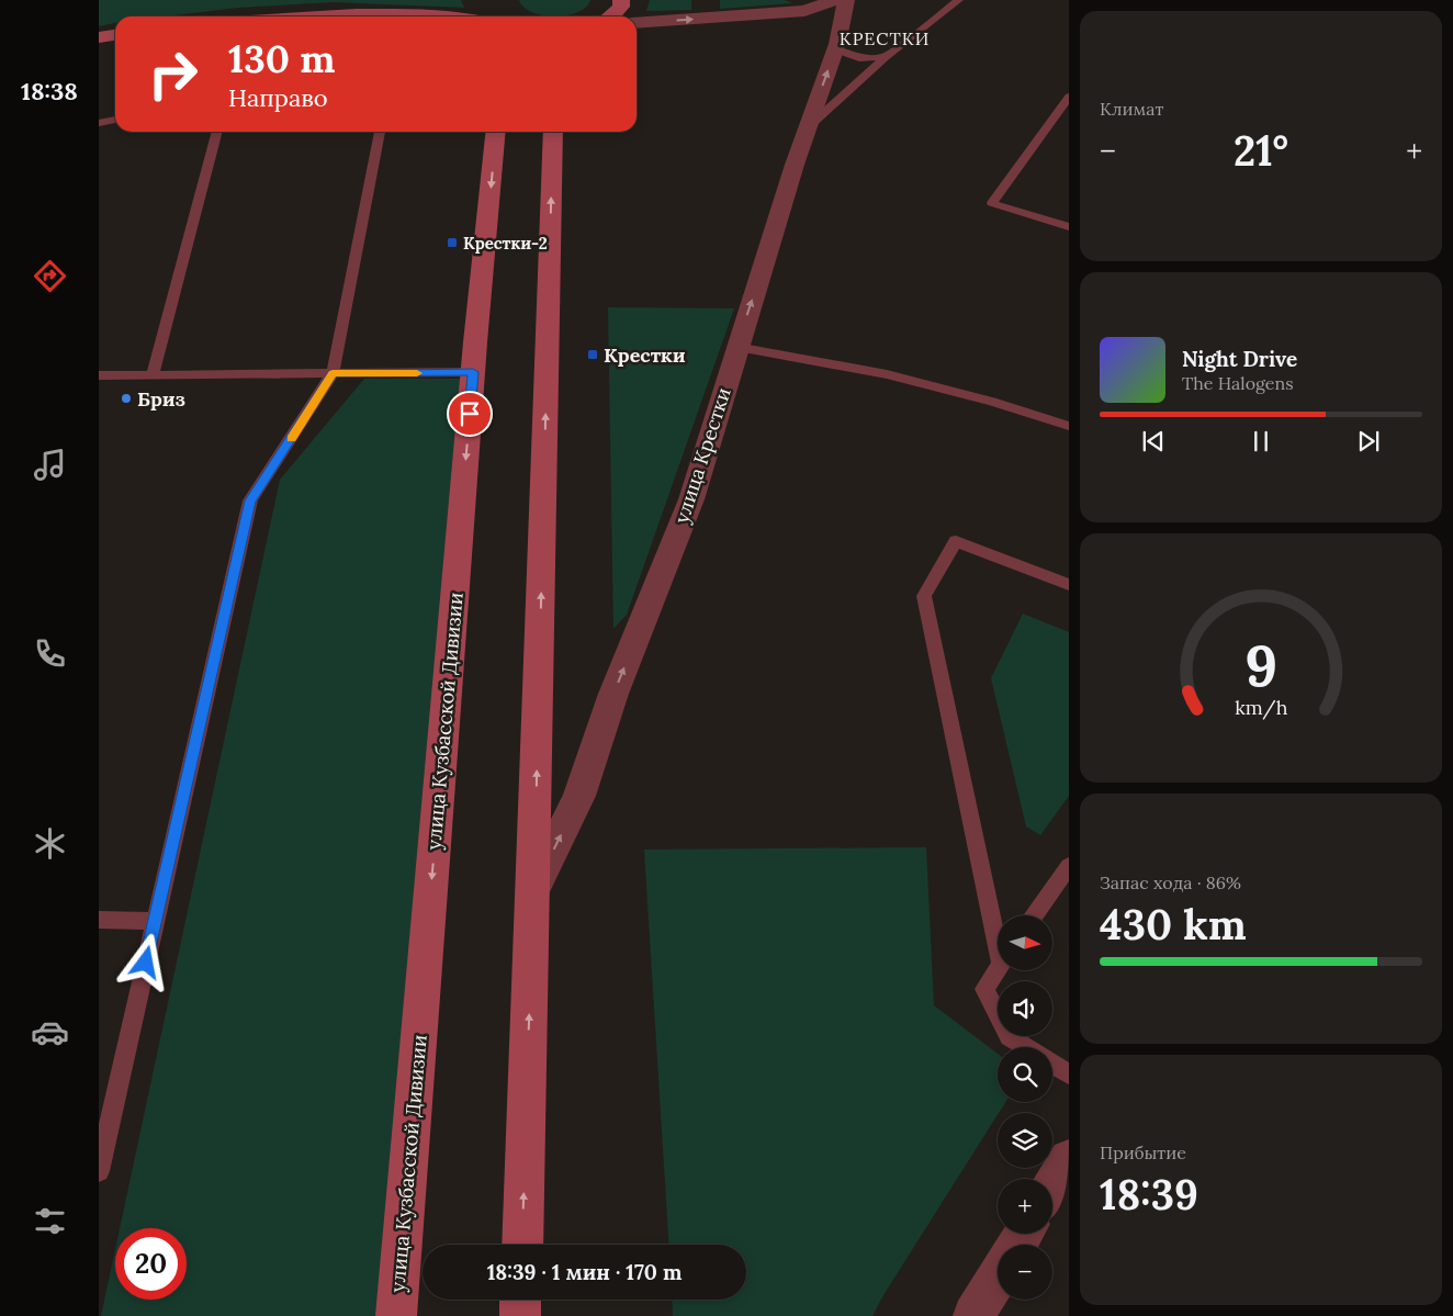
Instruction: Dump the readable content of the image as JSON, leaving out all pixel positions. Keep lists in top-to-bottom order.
{
  "streets": {
    "street": ["улица Крестки", "улица Кузбасской Дивизии"]
  },
  "districts": ["КРЕСТКИ"],
  "places": {
    "transit": ["Крестки-2", "Крестки"],
    "other": ["Бриз"]
  },
  "north": "right",
  "page": {
    "tabs": "18:38",
    "tile": [
      "Климат",
      ["Запас хода · 86%", "430 km"],
      ["Прибытие", "18:39"]
    ],
    "turn": ["130 m", "Направо"],
    "heat": ["−", "21°", "+"],
    "song": ["Night Drive", "The Halogens"],
    "map_buttons": ["+", "−"],
    "limit": "20",
    "trip": "18:39 · 1 мин · 170 m",
    "gauge": ["9", "km/h"]
  }
}
